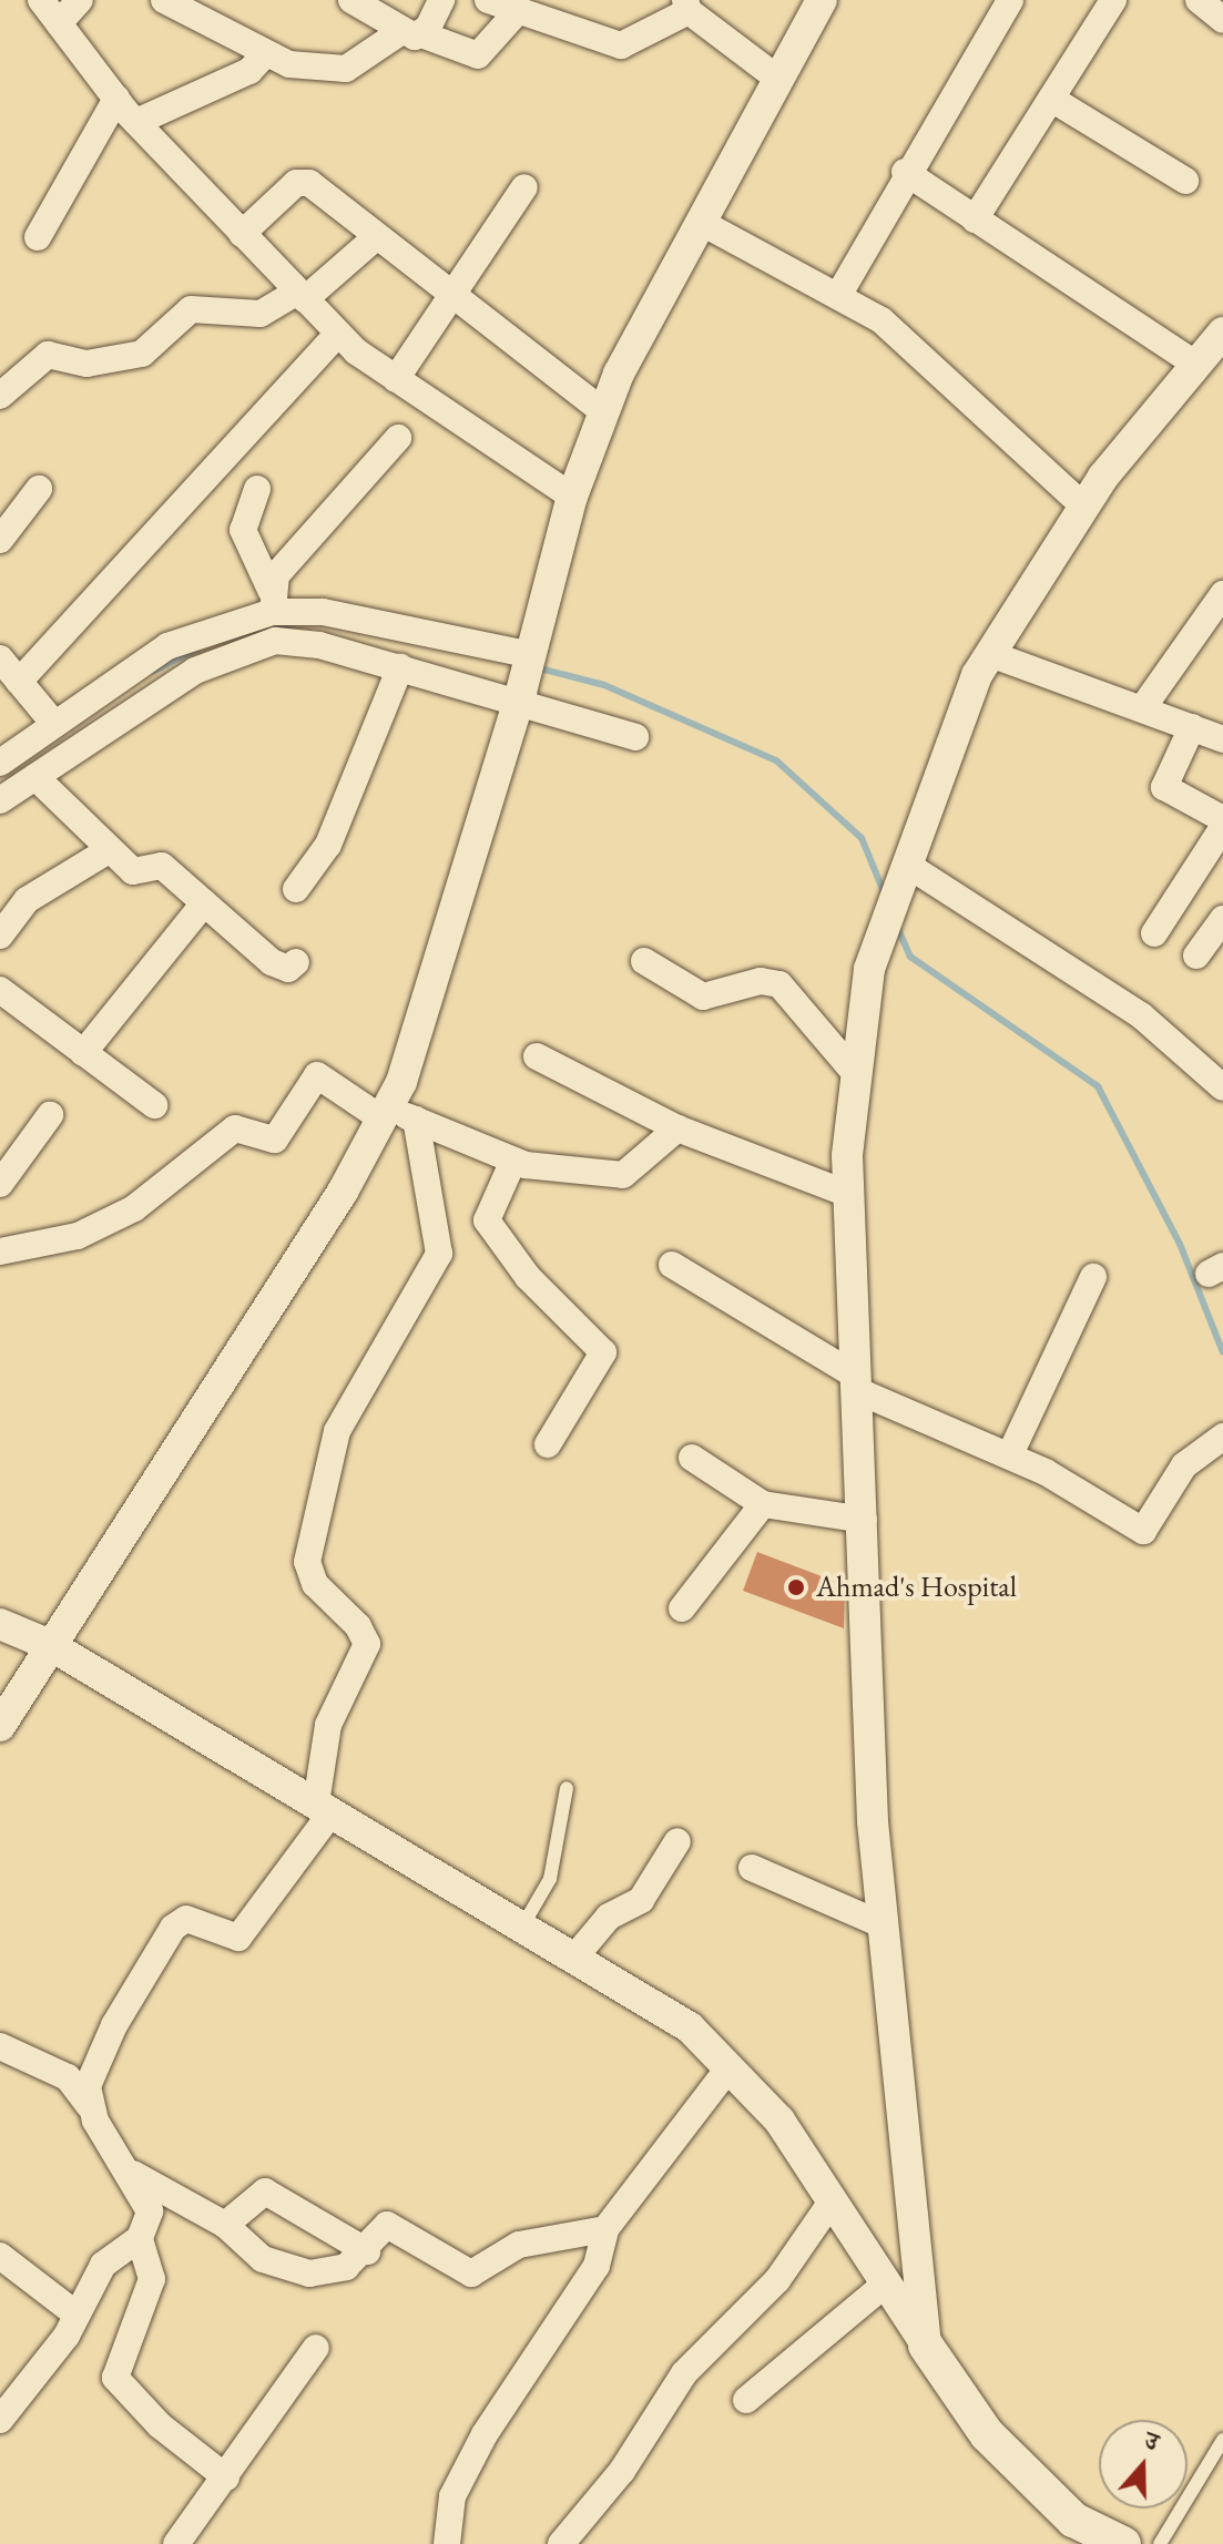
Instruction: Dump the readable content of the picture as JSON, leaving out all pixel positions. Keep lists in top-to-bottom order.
{
  "places": ["Ahmad's Hospital"],
  "north": "top"
}
